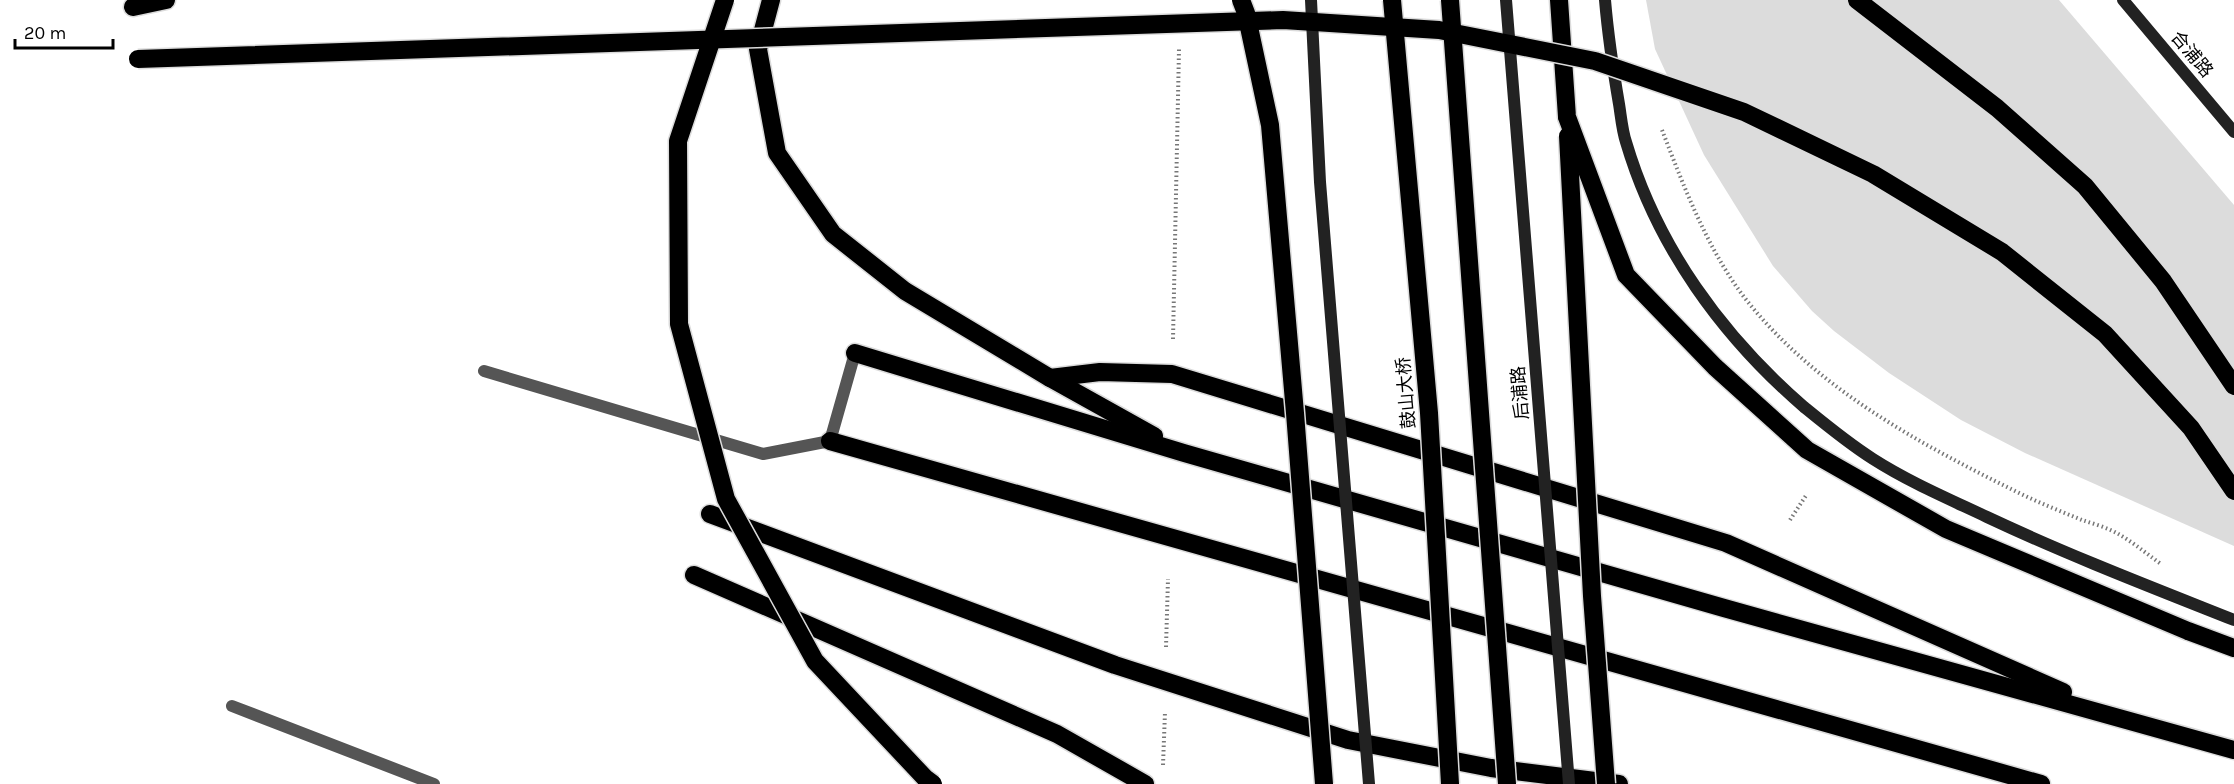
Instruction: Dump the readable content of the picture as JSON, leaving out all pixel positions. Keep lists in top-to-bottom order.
{
  "streets": {
    "highway": ["鼓山大桥"],
    "main road": ["合浦路", "后浦路"]
  },
  "scale_bar": "20 m"
}
